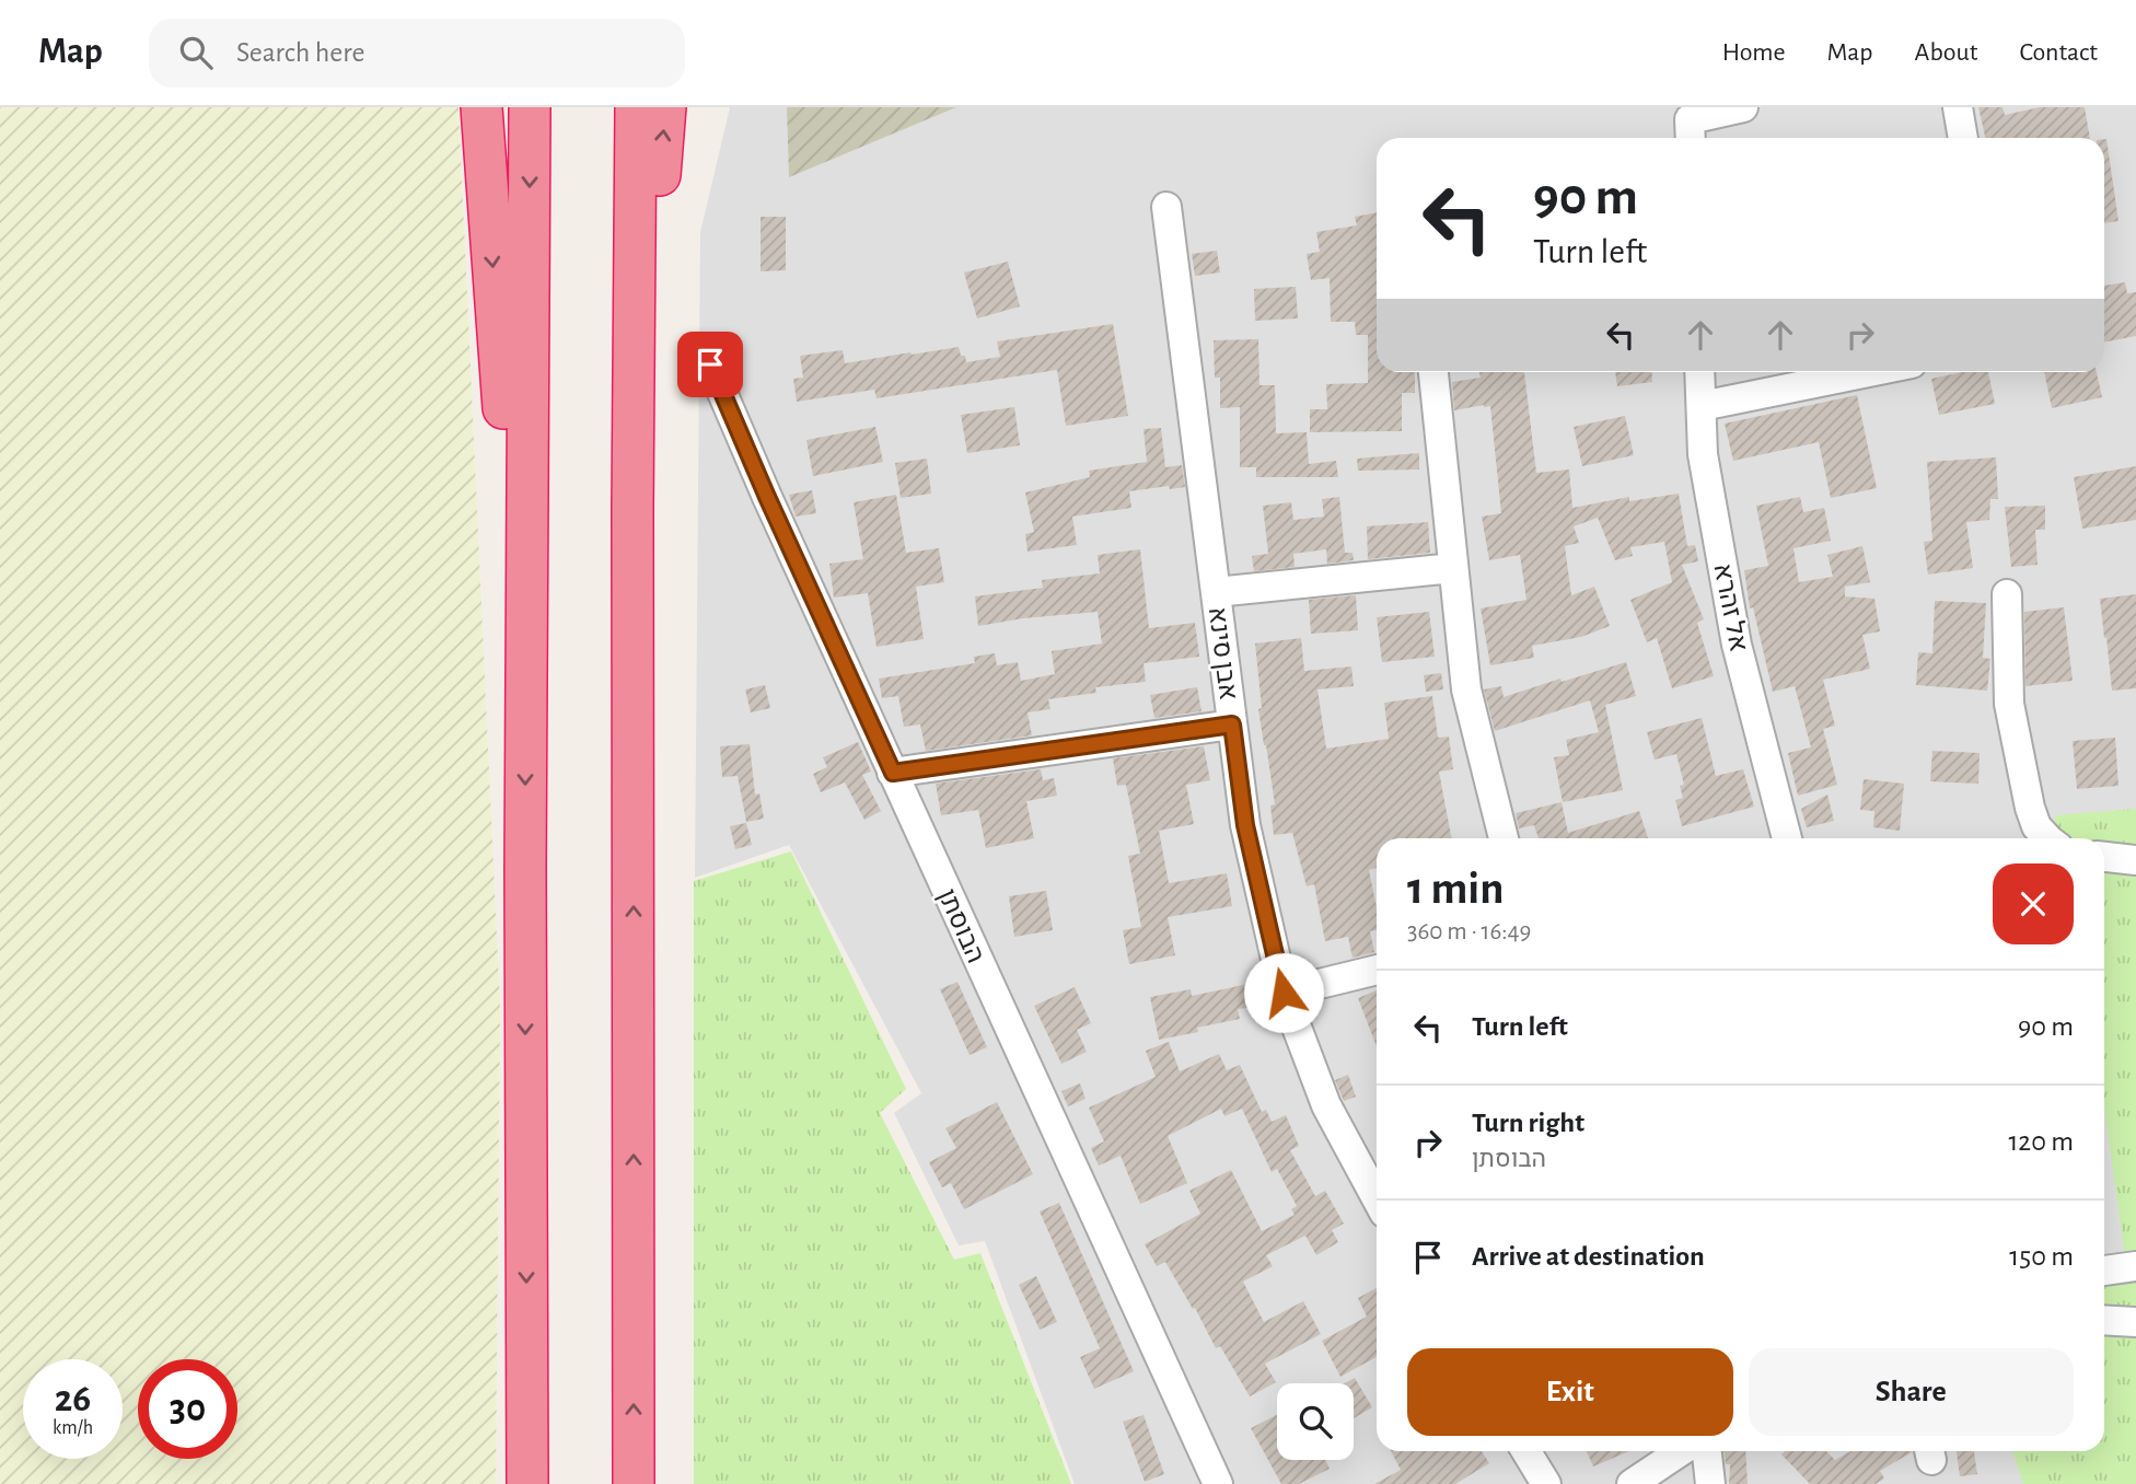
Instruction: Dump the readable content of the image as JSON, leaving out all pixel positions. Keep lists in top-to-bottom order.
{
  "streets": {
    "street": ["אל זהרא", "אבן סינא", "הבוסתן"]
  },
  "page": {
    "header": "Map",
    "search": "Search here",
    "nav": [
      "Home",
      "Map",
      "About",
      "Contact"
    ],
    "turn": ["90 m", "Turn left"],
    "heading": ["1 min", "360 m · 16:49"],
    "list": [
      {
        "name": "Turn left",
        "value": "90 m"
      },
      {
        "name": "Turn right",
        "note": "הבוסתן",
        "value": "120 m"
      },
      {
        "name": "Arrive at destination",
        "value": "150 m"
      }
    ],
    "buttons": ["Exit", "Share"],
    "speed": "26 km/h",
    "limit": "30"
  }
}
